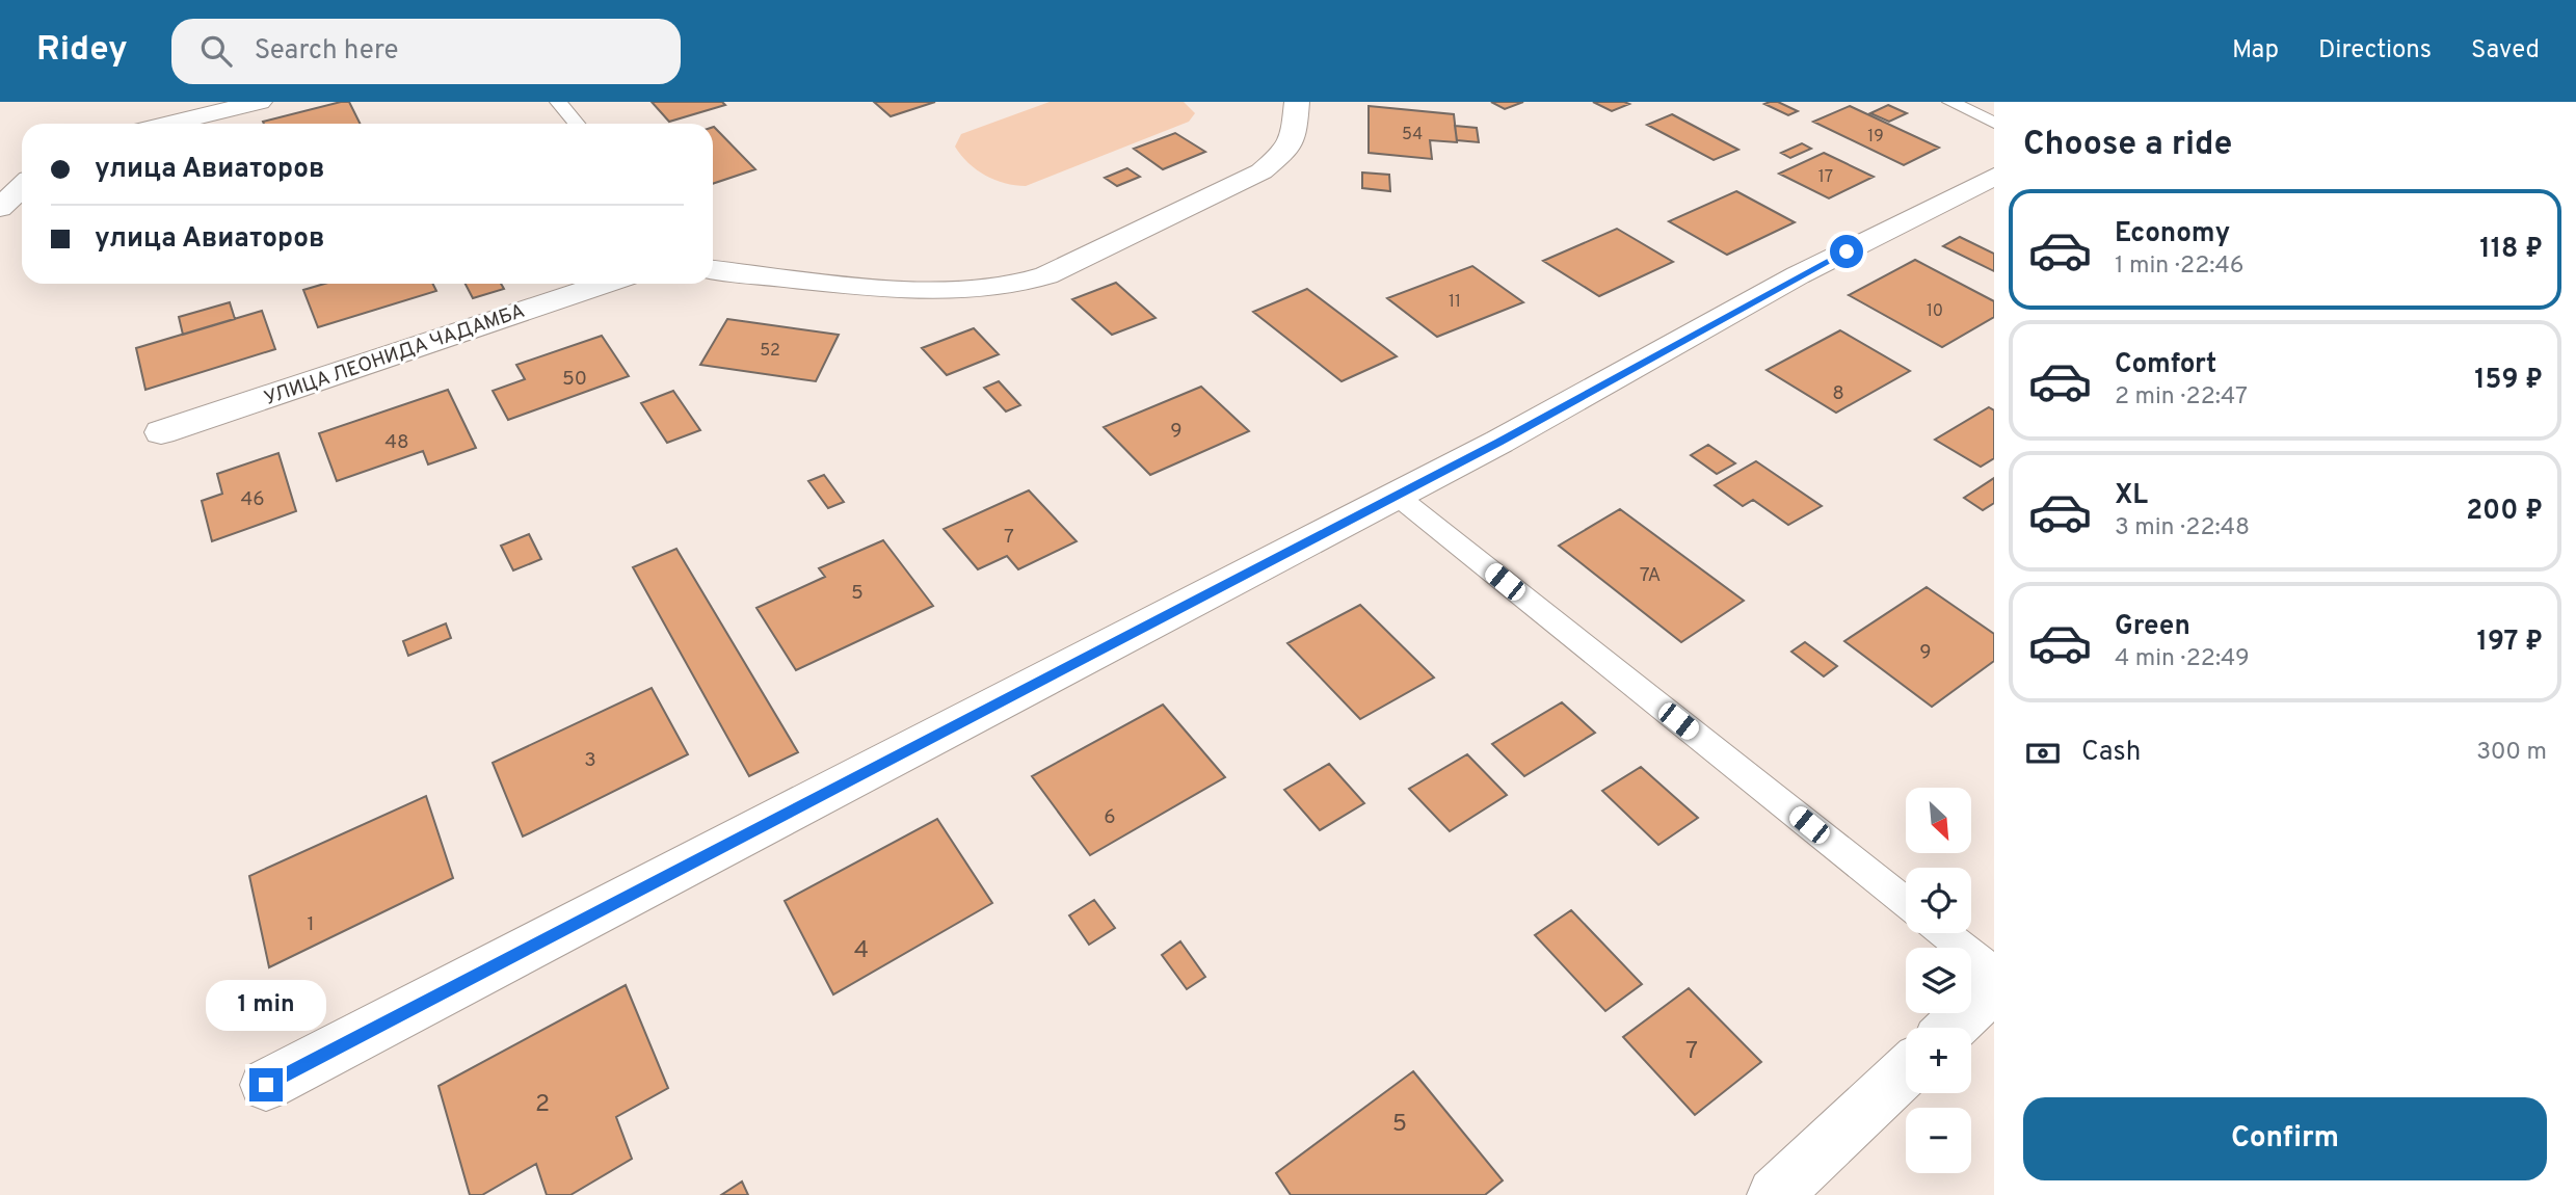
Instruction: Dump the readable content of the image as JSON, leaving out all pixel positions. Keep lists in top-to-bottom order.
{
  "streets": {
    "street": ["УЛИЦА ЛЕОНИДА ЧАДАМБА"]
  },
  "house_numbers": [
    "54",
    "19",
    "17",
    "11",
    "10",
    "52",
    "50",
    "8",
    "9",
    "48",
    "46",
    "7",
    "7А",
    "5",
    "9",
    "3",
    "6",
    "1",
    "4",
    "7",
    "2",
    "5"
  ],
  "north": "bottom right",
  "page": {
    "header": "Ridey",
    "search": "Search here",
    "nav": ["Map", "Directions", "Saved"],
    "heading": "Choose a ride",
    "banner": ["улица Авиаторов", "улица Авиаторов"],
    "list": [
      {
        "name": "Economy",
        "note": "1 min · 22:46",
        "value": "118 ₽"
      },
      {
        "name": "Comfort",
        "note": "2 min · 22:47",
        "value": "159 ₽"
      },
      {
        "name": "XL",
        "note": "3 min · 22:48",
        "value": "200 ₽"
      },
      {
        "name": "Green",
        "note": "4 min · 22:49",
        "value": "197 ₽"
      }
    ],
    "pay": ["Cash", "300 m"],
    "map_buttons": ["+", "−"],
    "bubble": "1 min",
    "buttons": "Confirm"
  }
}
